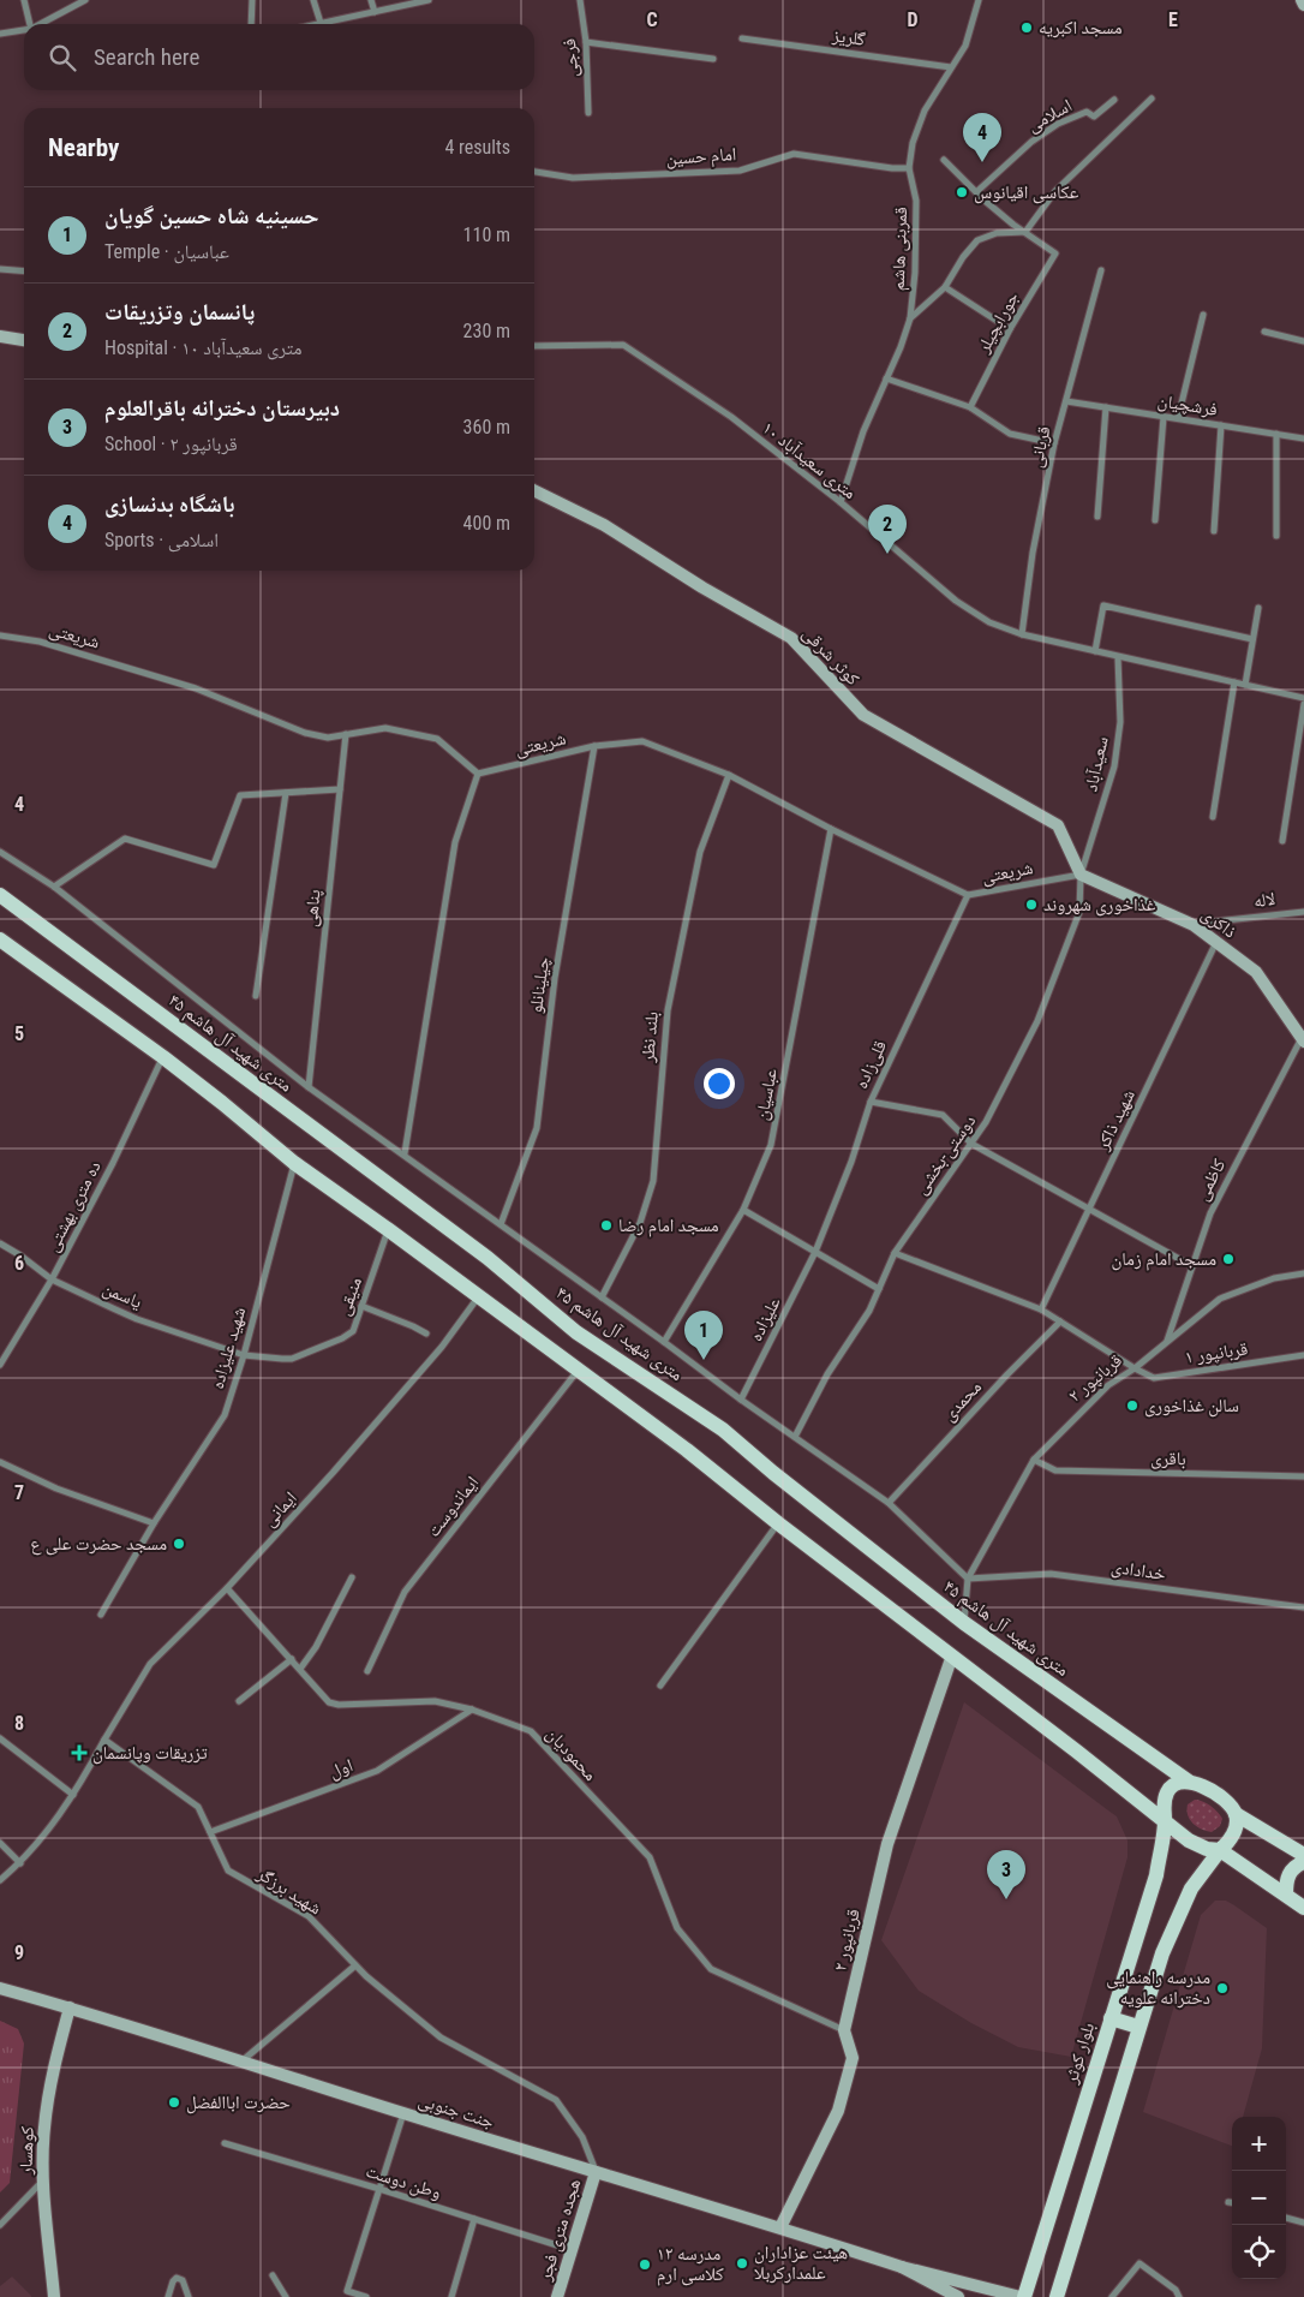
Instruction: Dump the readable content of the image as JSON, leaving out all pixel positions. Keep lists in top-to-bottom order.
{
  "streets": {
    "main road": [
      "کوثر شرقی",
      "ذاکری",
      "۴۵ متری شهید آل هاشم",
      "قربانپور ۲",
      "بلوار کوثر",
      "جنت جنوبی",
      "کوهسار",
      "هجده متری فجر"
    ],
    "street": [
      "گلریز",
      "فرجی",
      "اسلامی",
      "امام حسین",
      "قمربنی هاشم",
      "جورابچیلر",
      "فرشچیان",
      "قربانی",
      "۱۰ متری سعیدآباد",
      "شریعتی",
      "سعیدآباد",
      "لاله",
      "پناهی",
      "چیلینانلو",
      "بلند نظر",
      "قلی‌زاده",
      "عباسیان",
      "شهید ذاکر",
      "دوستی-بخشی",
      "کاظمی",
      "ده متری بهشتی",
      "یاسمن",
      "منیقی",
      "علیزاده",
      "شهید علیزاده",
      "قربانپور ۱",
      "محمدی",
      "باقری",
      "ایماندوست",
      "ایمانی",
      "خدادادی",
      "محمودیان",
      "اول",
      "شهید برزگر",
      "وطن دوست"
    ]
  },
  "crossings": [
    ["گلریز", "قمربنی هاشم"],
    ["امام حسین", "قمربنی هاشم"],
    ["قمربنی هاشم", "۱۰ متری سعیدآباد"],
    ["فرشچیان", "قربانی"],
    ["قربانی", "۱۰ متری سعیدآباد"],
    ["۱۰ متری سعیدآباد", "سعیدآباد"],
    ["شریعتی", "کوثر شرقی"],
    ["شریعتی", "سعیدآباد"],
    ["شریعتی", "پناهی"],
    ["شریعتی", "ذاکری"],
    ["شریعتی", "چیلینانلو"],
    ["شریعتی", "بلند نظر"],
    ["شریعتی", "قلی‌زاده"],
    ["شریعتی", "عباسیان"],
    ["شریعتی", "دوستی-بخشی"],
    ["کوثر شرقی", "سعیدآباد"],
    ["کوثر شرقی", "ذاکری"],
    ["کوثر شرقی", "دوستی-بخشی"],
    ["سعیدآباد", "ذاکری"],
    ["سعیدآباد", "دوستی-بخشی"],
    ["لاله", "ذاکری"],
    ["ذاکری", "شهید ذاکر"],
    ["ذاکری", "دوستی-بخشی"],
    ["ذاکری", "کاظمی"],
    ["۴۵ متری شهید آل هاشم", "بلوار کوثر"],
    ["قلی‌زاده", "علیزاده"],
    ["شهید ذاکر", "قربانپور ۱"],
    ["دوستی-بخشی", "قربانپور ۱"],
    ["کاظمی", "قربانپور ۲"],
    ["ده متری بهشتی", "یاسمن"],
    ["یاسمن", "منیقی"],
    ["یاسمن", "شهید علیزاده"],
    ["منیقی", "شهید علیزاده"],
    ["قربانپور ۱", "قربانپور ۲"],
    ["قربانپور ۱", "محمدی"],
    ["قربانپور ۲", "باقری"],
    ["قربانپور ۲", "خدادادی"],
    ["قربانپور ۲", "محمودیان"],
    ["قربانپور ۲", "جنت جنوبی"],
    ["ایمانی", "محمودیان"],
    ["ایمانی", "شهید برزگر"],
    ["محمودیان", "اول"],
    ["اول", "شهید برزگر"],
    ["شهید برزگر", "جنت جنوبی"],
    ["شهید برزگر", "هجده متری فجر"],
    ["جنت جنوبی", "کوهسار"],
    ["جنت جنوبی", "هجده متری فجر"],
    ["وطن دوست", "هجده متری فجر"]
  ],
  "places": {
    "other": [
      "مسجد اکبریه",
      "عکاسی اقیانوس",
      "غذاخوری شهروند",
      "مسجد امام رضا",
      "مسجد امام زمان",
      "سالن غذاخوری",
      "مسجد حضرت علی ع",
      "مدرسه راهنمایی دخترانه علویه",
      "حضرت اباالفضل",
      "هیئت عزاداران علمدارکربلا",
      "مدرسه ۱۲ کلاسی ارم"
    ],
    "health": ["تزریقات وپانسمان"]
  },
  "page": {
    "search": "Search here",
    "heading": ["Nearby", "4 results"],
    "pins": [
      "4",
      "2",
      "1",
      "3"
    ],
    "list": [
      {
        "mark": "1",
        "name": "حسینیه شاه حسین گویان",
        "note": "Temple · عباسیان",
        "value": "110 m"
      },
      {
        "mark": "2",
        "name": "پانسمان وتزریقات",
        "note": "Hospital · ۱۰ متری سعیدآباد",
        "value": "230 m"
      },
      {
        "mark": "3",
        "name": "دبیرستان دخترانه باقرالعلوم",
        "note": "School · قربانپور ۲",
        "value": "360 m"
      },
      {
        "mark": "4",
        "name": "باشگاه بدنسازی",
        "note": "Sports · اسلامی",
        "value": "400 m"
      }
    ],
    "map_buttons": ["+", "−"]
  },
  "grid": {
    "columns": ["C", "D", "E"],
    "rows": [
      "4",
      "5",
      "6",
      "7",
      "8",
      "9"
    ]
  }
}
